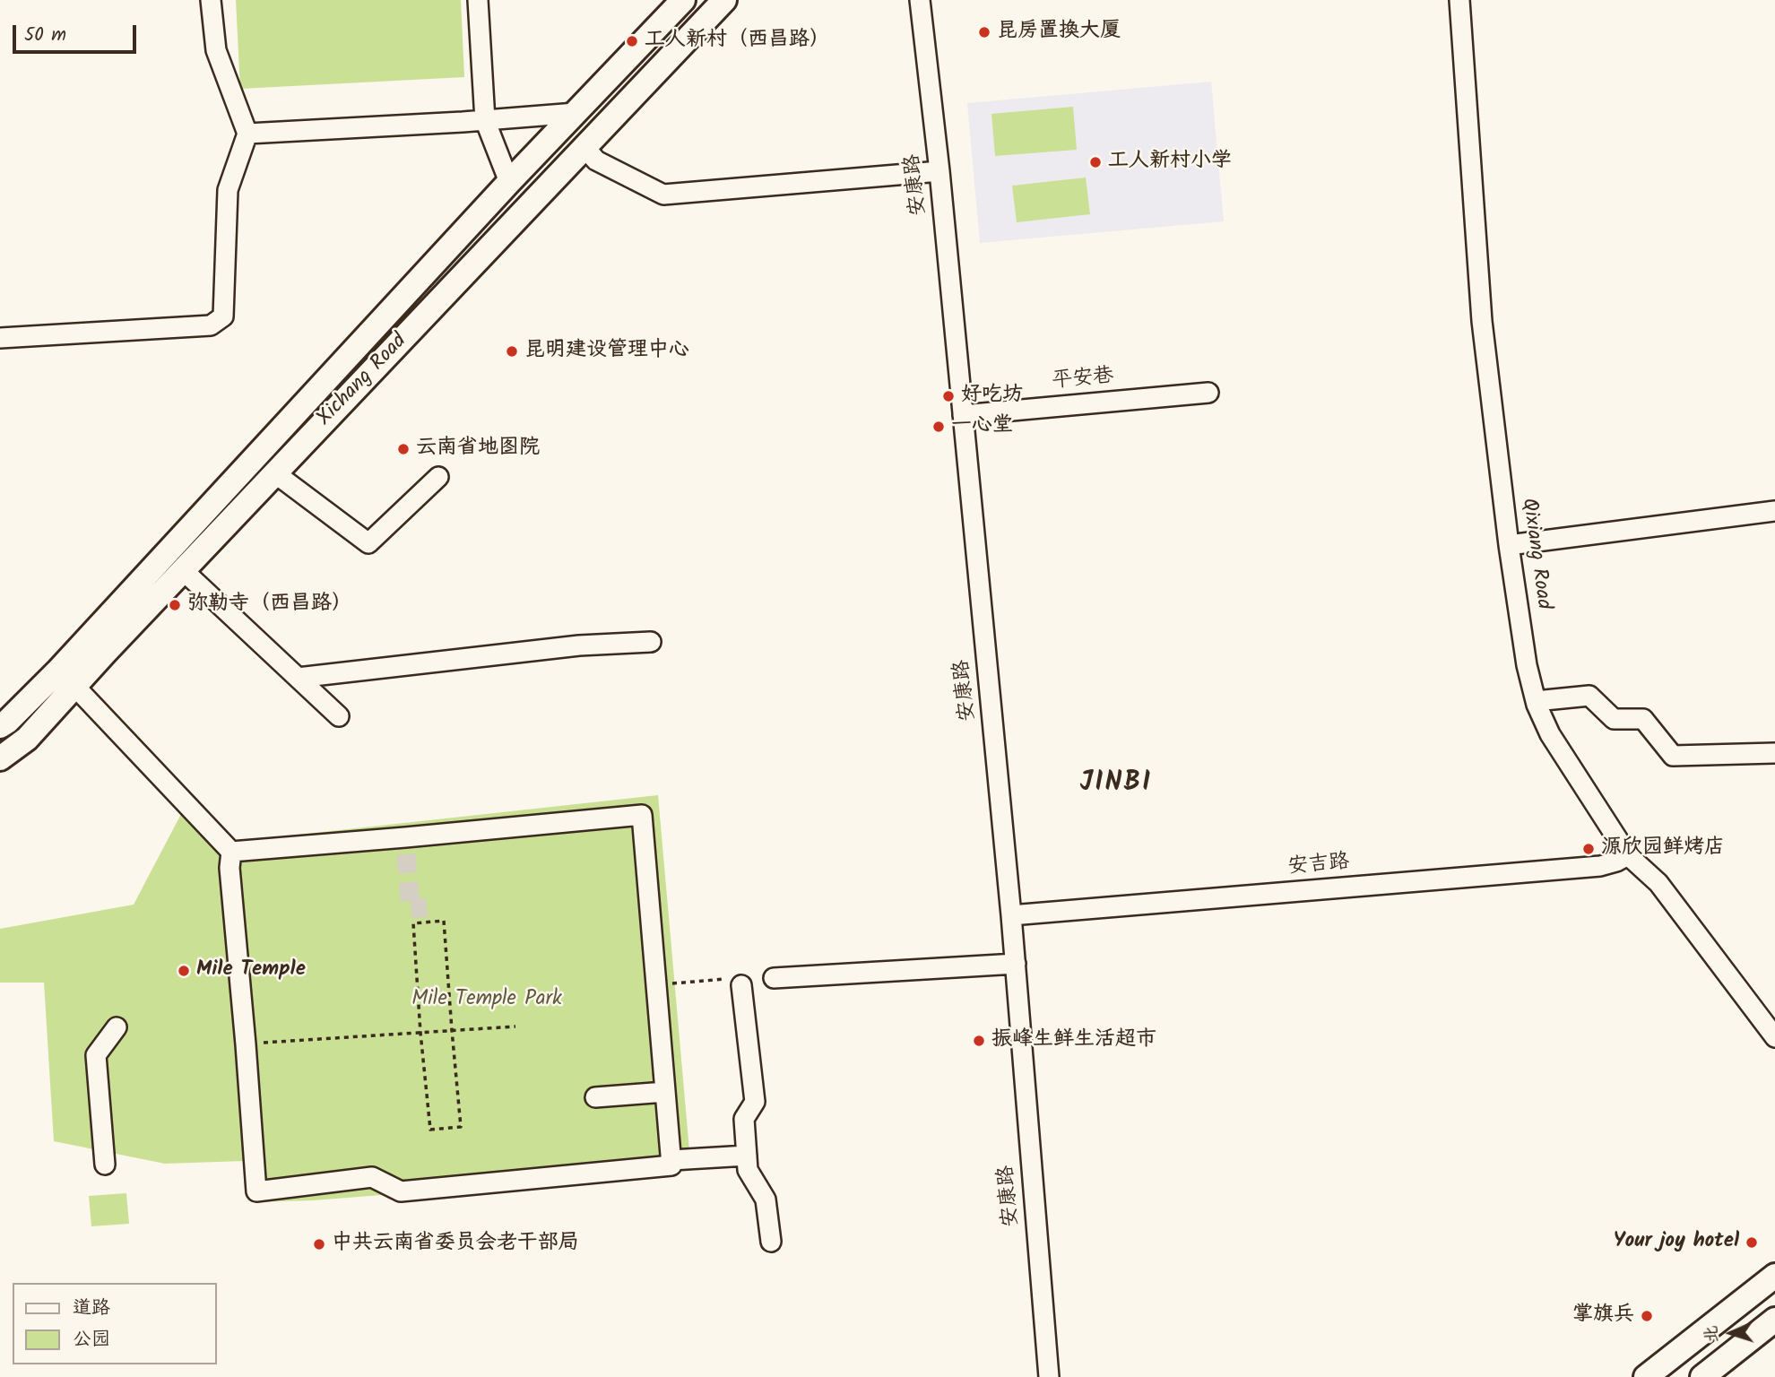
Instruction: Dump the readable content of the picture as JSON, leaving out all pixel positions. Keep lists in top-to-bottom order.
{
  "streets": {
    "main road": ["Xichang Road"],
    "street": [
      "安康路",
      "平安巷",
      "Qixiang Road",
      "安吉路"
    ]
  },
  "crossings": [
    ["安康路", "平安巷"],
    ["安康路", "安吉路"],
    ["Qixiang Road", "安吉路"]
  ],
  "districts": ["JINBI"],
  "parks": ["Mile Temple Park"],
  "places": [
    "昆房置换大厦",
    "工人新村（西昌路）",
    "工人新村小学",
    "昆明建设管理中心",
    "好吃坊",
    "一心堂",
    "云南省地图院",
    "弥勒寺（西昌路）",
    "源欣园鲜烤店",
    "Mile Temple",
    "振峰生鲜生活超市",
    "Your joy hotel",
    "中共云南省委员会老干部局",
    "掌旗兵"
  ],
  "legend": ["道路", "公园"],
  "scale_bar": "50 m",
  "north": "left"
}
